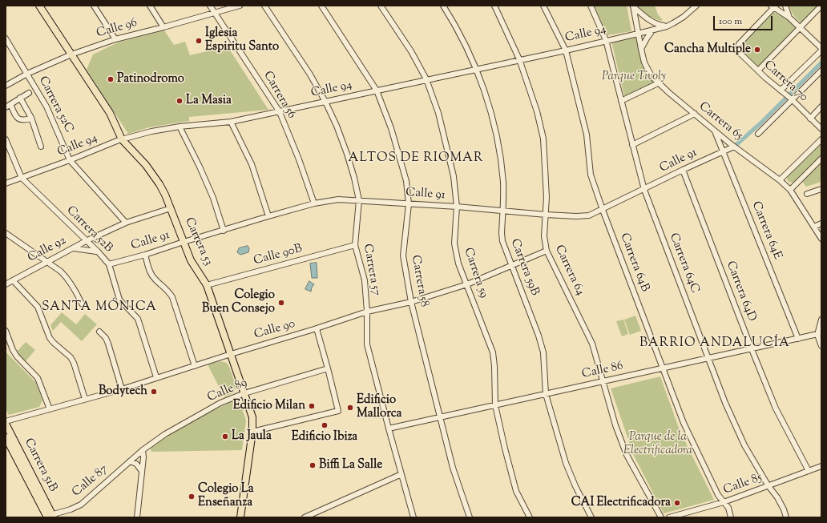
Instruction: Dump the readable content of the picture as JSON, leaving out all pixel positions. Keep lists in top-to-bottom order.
{
  "streets": {
    "main road": ["Carrera 53", "Carrera 51B"],
    "street": [
      "Calle 96",
      "Calle 94",
      "Carrera 70",
      "Carrera 56",
      "Carrera 52C",
      "Carrera 65",
      "Calle 91",
      "Carrera 52B",
      "Carrera 64E",
      "Calle 92",
      "Calle 90B",
      "Carrera 64B",
      "Carrera 64C",
      "Carrera 59B",
      "Carrera 57",
      "Carrera 64",
      "Carrera 59",
      "Carrera 58",
      "Carrera 64D",
      "Calle 90",
      "Calle 86",
      "Calle 89",
      "Calle 87",
      "Calle 85"
    ]
  },
  "crossings": [
    ["Calle 96", "Carrera 56"],
    ["Calle 96", "Carrera 52C"],
    ["Calle 96", "Carrera 53"],
    ["Calle 94", "Carrera 56"],
    ["Calle 94", "Carrera 52C"],
    ["Calle 94", "Carrera 65"],
    ["Calle 94", "Carrera 52B"],
    ["Calle 94", "Carrera 53"],
    ["Calle 94", "Carrera 64B"],
    ["Calle 94", "Carrera 64C"],
    ["Calle 94", "Carrera 59B"],
    ["Calle 94", "Carrera 57"],
    ["Calle 94", "Carrera 64"],
    ["Calle 94", "Carrera 59"],
    ["Calle 94", "Carrera 58"],
    ["Carrera 56", "Calle 91"],
    ["Carrera 52C", "Calle 92"],
    ["Carrera 65", "Calle 91"],
    ["Carrera 65", "Carrera 64E"],
    ["Calle 91", "Carrera 52B"],
    ["Calle 91", "Carrera 64E"],
    ["Calle 91", "Carrera 53"],
    ["Calle 91", "Carrera 64B"],
    ["Calle 91", "Carrera 64C"],
    ["Calle 91", "Carrera 59B"],
    ["Calle 91", "Carrera 57"],
    ["Calle 91", "Carrera 64"],
    ["Calle 91", "Carrera 59"],
    ["Calle 91", "Carrera 58"],
    ["Calle 91", "Carrera 64D"],
    ["Carrera 52B", "Calle 92"],
    ["Carrera 52B", "Calle 90"],
    ["Carrera 64E", "Calle 86"],
    ["Carrera 53", "Calle 92"],
    ["Carrera 53", "Calle 90B"],
    ["Carrera 53", "Calle 90"],
    ["Carrera 53", "Calle 89"],
    ["Calle 90B", "Carrera 57"],
    ["Carrera 64B", "Calle 86"],
    ["Carrera 64B", "Calle 85"],
    ["Carrera 64C", "Calle 86"],
    ["Carrera 64C", "Calle 85"],
    ["Carrera 59B", "Calle 90"],
    ["Carrera 59B", "Calle 86"],
    ["Carrera 57", "Calle 90"],
    ["Carrera 57", "Calle 86"],
    ["Carrera 64", "Calle 90"],
    ["Carrera 64", "Calle 86"],
    ["Carrera 59", "Calle 90"],
    ["Carrera 59", "Calle 86"],
    ["Carrera 58", "Calle 90"],
    ["Carrera 58", "Calle 86"],
    ["Carrera 64D", "Calle 86"],
    ["Carrera 64D", "Calle 85"],
    ["Calle 90", "Carrera 51B"],
    ["Calle 89", "Calle 87"],
    ["Carrera 51B", "Calle 87"]
  ],
  "districts": ["ALTOS DE RIOMAR", "SANTA MÓNICA", "BARRIO ANDALUCÍA"],
  "parks": ["Parque Tivoly", "Parque de la Electrificadora"],
  "places": [
    "Iglesia Espiritu Santo",
    "Cancha Multiple",
    "Patinodromo",
    "La Masia",
    "Colegio Buen Consejo",
    "Bodytech",
    "Edificio Milan",
    "Edificio Mallorca",
    "Edificio Ibiza",
    "La Jaula",
    "Biffi La Salle",
    "Colegio La Enseñanza",
    "CAI Electrificadora"
  ],
  "scale_bar": "100 m"
}
